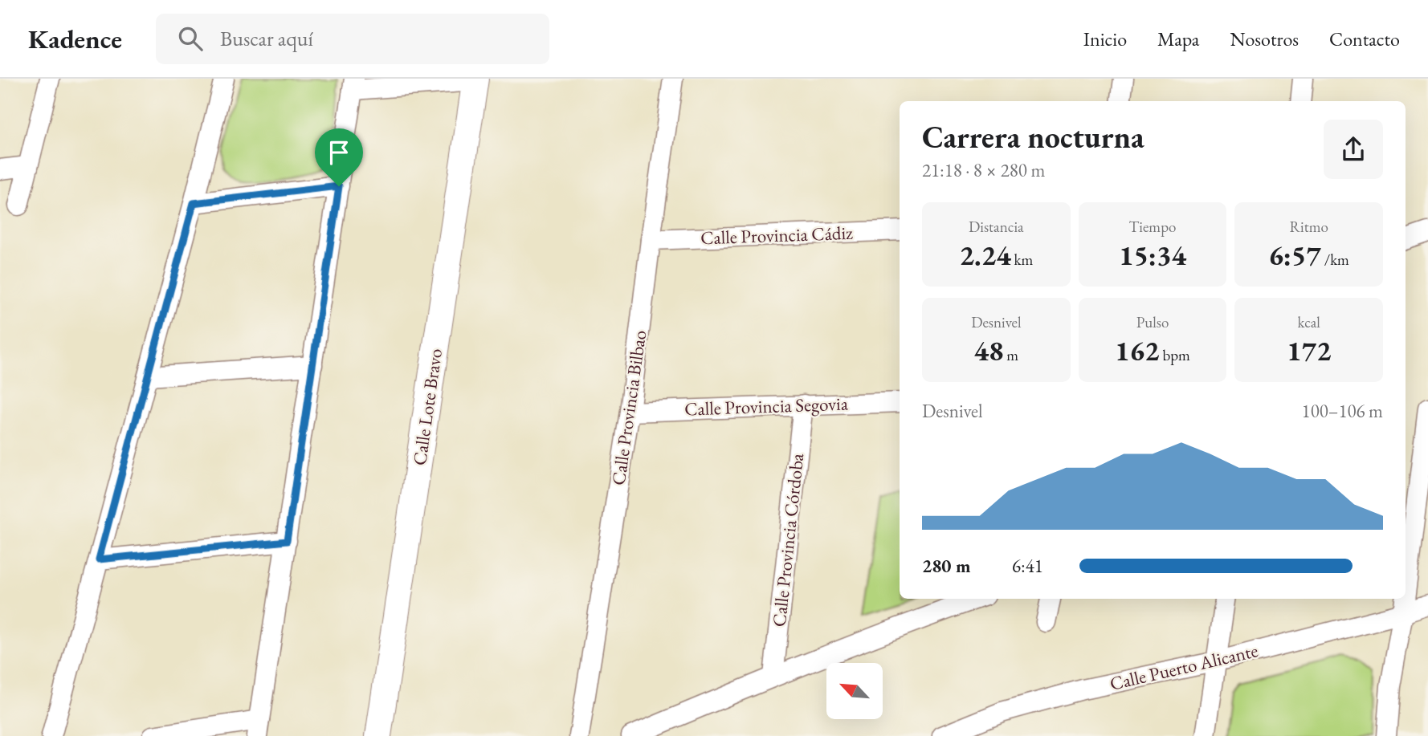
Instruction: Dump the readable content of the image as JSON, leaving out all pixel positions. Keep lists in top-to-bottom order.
{
  "streets": {
    "street": [
      "Calle Provincia Cádiz",
      "Calle Provincia Segovia",
      "Calle Lote Bravo",
      "Calle Provincia Bilbao",
      "Calle Provincia Córdoba",
      "Calle Puerto Alicante"
    ]
  },
  "crossings": [
    ["Calle Provincia Cádiz", "Calle Provincia Bilbao"],
    ["Calle Provincia Segovia", "Calle Provincia Bilbao"],
    ["Calle Provincia Segovia", "Calle Provincia Córdoba"]
  ],
  "north": "top left",
  "page": {
    "header": "Kadence",
    "search": "Buscar aquí",
    "nav": [
      "Inicio",
      "Mapa",
      "Nosotros",
      "Contacto"
    ],
    "heading": ["Carrera nocturna", "21:18 · 8 × 280 m"],
    "stats": [
      ["Distancia", "2.24 km"],
      ["Tiempo", "15:34"],
      ["Ritmo", "6:57 /km"],
      ["Desnivel", "48 m"],
      ["Pulso", "162 bpm"],
      ["kcal", "172"]
    ],
    "chart": ["Desnivel", "100–106 m"],
    "list": [
      {
        "name": "280 m",
        "note": "6:41"
      }
    ]
  }
}
